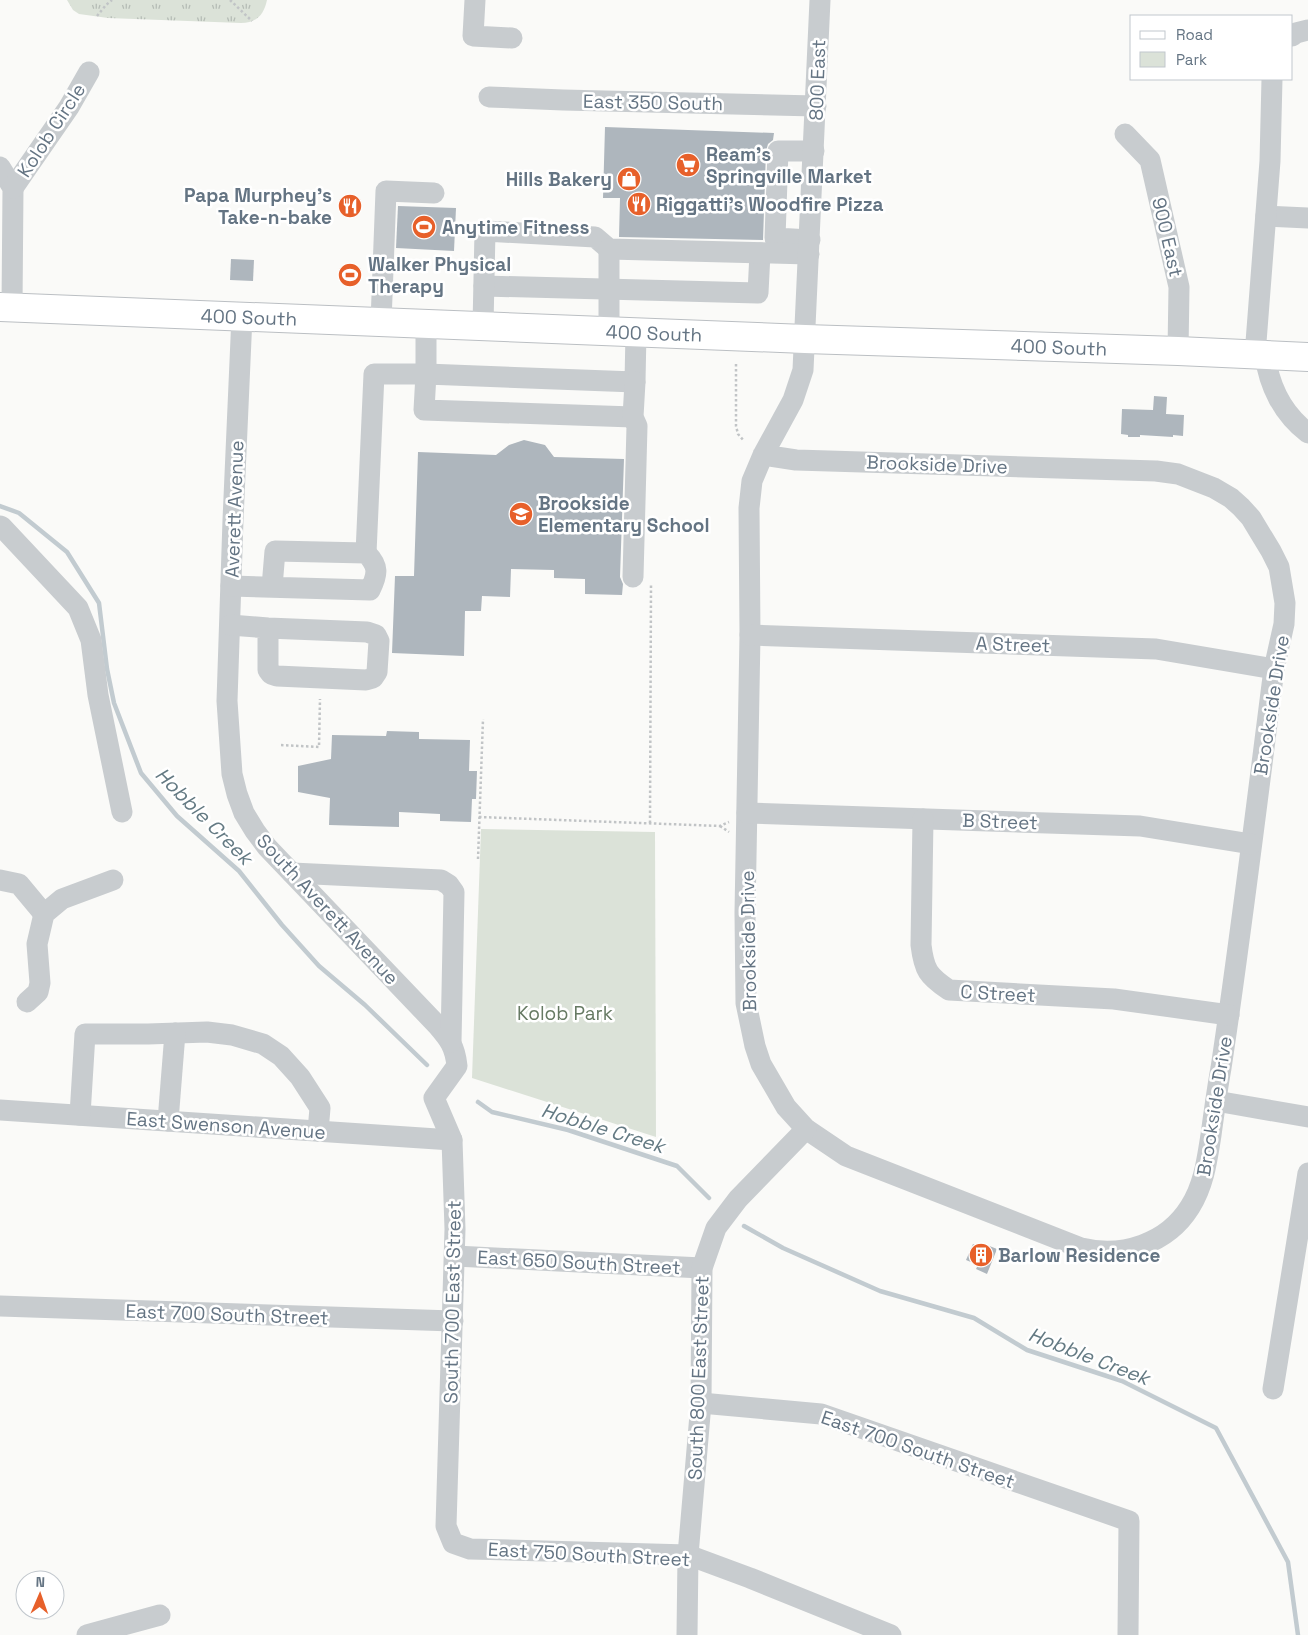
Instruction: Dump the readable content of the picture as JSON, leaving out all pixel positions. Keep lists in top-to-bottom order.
{
  "streets": {
    "main road": ["400 South"],
    "street": [
      "800 East",
      "East 350 South",
      "Kolob Circle",
      "900 East",
      "Brookside Drive",
      "Averett Avenue",
      "A Street",
      "B Street",
      "South Averett Avenue",
      "C Street",
      "East Swenson Avenue",
      "East 650 South Street",
      "South 700 East Street",
      "East 700 South Street",
      "South 800 East Street",
      "East 750 South Street"
    ]
  },
  "crossings": [
    ["800 East", "East 350 South"],
    ["800 East", "400 South"],
    ["800 East", "Brookside Drive"],
    ["900 East", "400 South"],
    ["400 South", "Brookside Drive"],
    ["400 South", "Averett Avenue"],
    ["Brookside Drive", "A Street"],
    ["Brookside Drive", "B Street"],
    ["Brookside Drive", "C Street"],
    ["Brookside Drive", "South 800 East Street"],
    ["Averett Avenue", "South Averett Avenue"],
    ["B Street", "C Street"],
    ["South Averett Avenue", "South 700 East Street"],
    ["East Swenson Avenue", "South 700 East Street"],
    ["East 650 South Street", "South 700 East Street"],
    ["East 650 South Street", "South 800 East Street"],
    ["South 700 East Street", "East 700 South Street"],
    ["South 700 East Street", "East 750 South Street"],
    ["East 700 South Street", "South 800 East Street"],
    ["South 800 East Street", "East 750 South Street"]
  ],
  "water": ["Hobble Creek"],
  "parks": ["Kolob Park"],
  "places": {
    "supermarket": ["Ream's Springville Market"],
    "shop": ["Hills Bakery"],
    "restaurant": ["Riggatti's Woodfire Pizza", "Papa Murphey's Take-n-bake"],
    "sports": ["Anytime Fitness", "Walker Physical Therapy"],
    "school or university": ["Brookside Elementary School"],
    "building": ["Barlow Residence"]
  },
  "legend": ["Road", "Park"],
  "north": "top"
}
